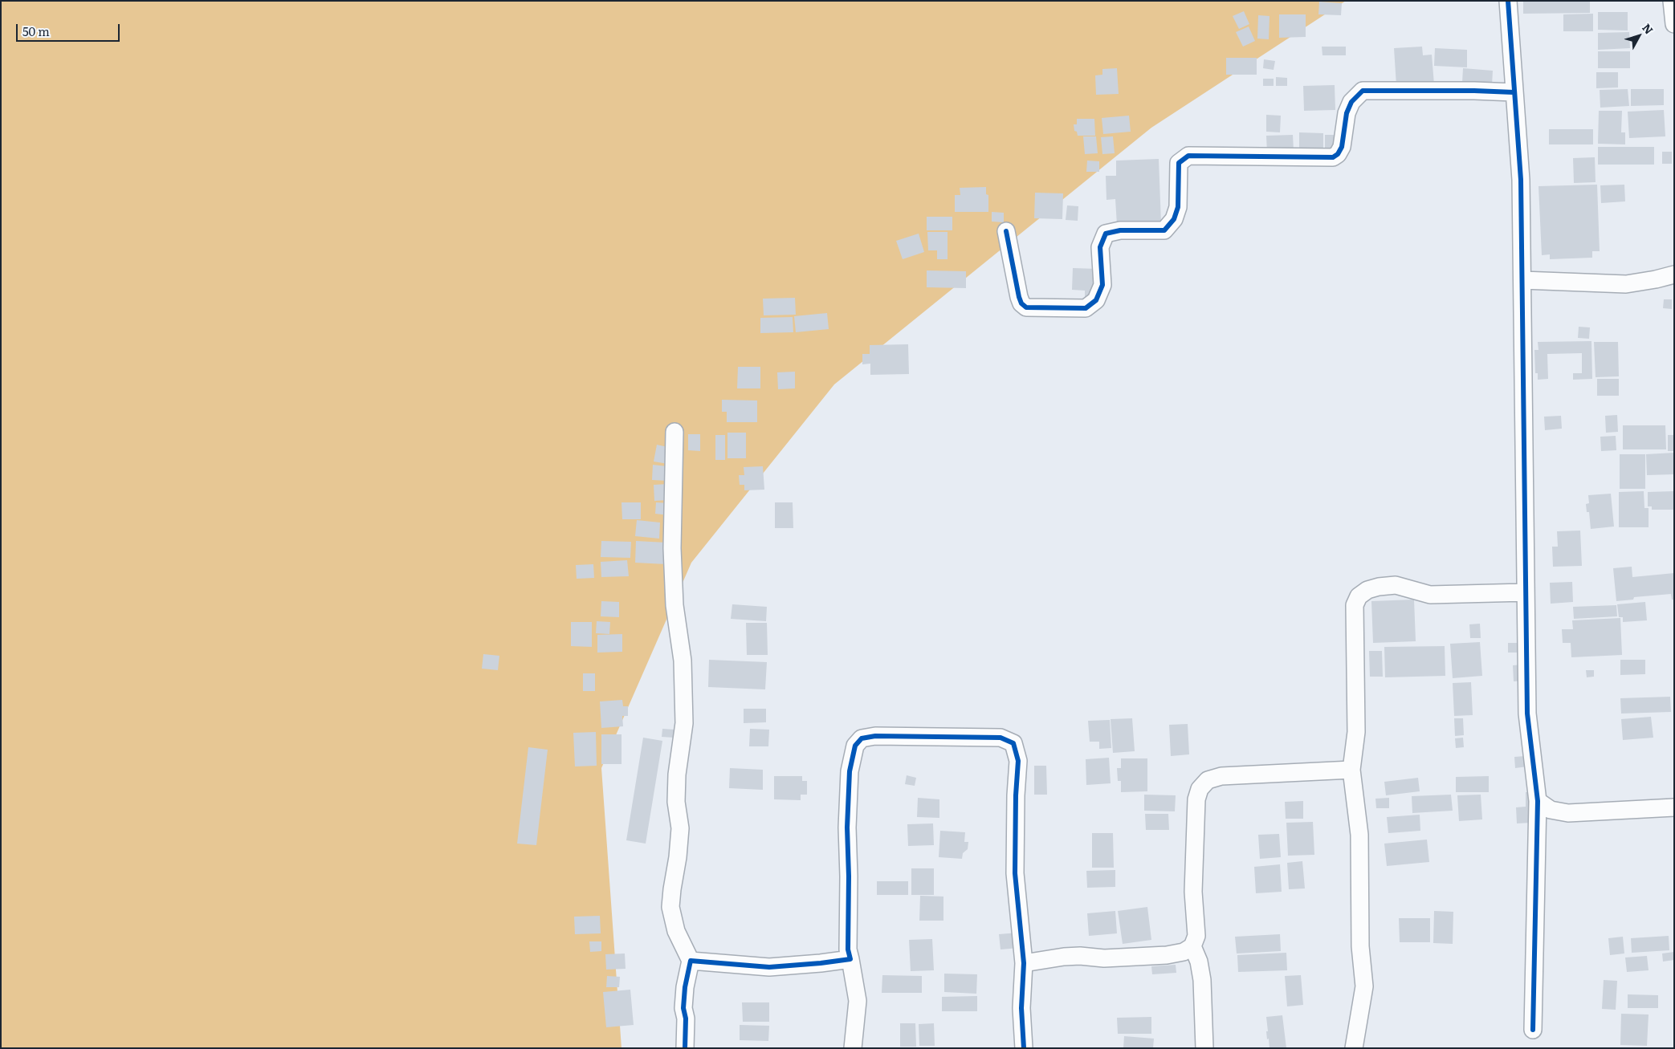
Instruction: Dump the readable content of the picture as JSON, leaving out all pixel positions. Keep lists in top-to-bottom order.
{
  "scale_bar": "50 m",
  "north": "top right"
}
